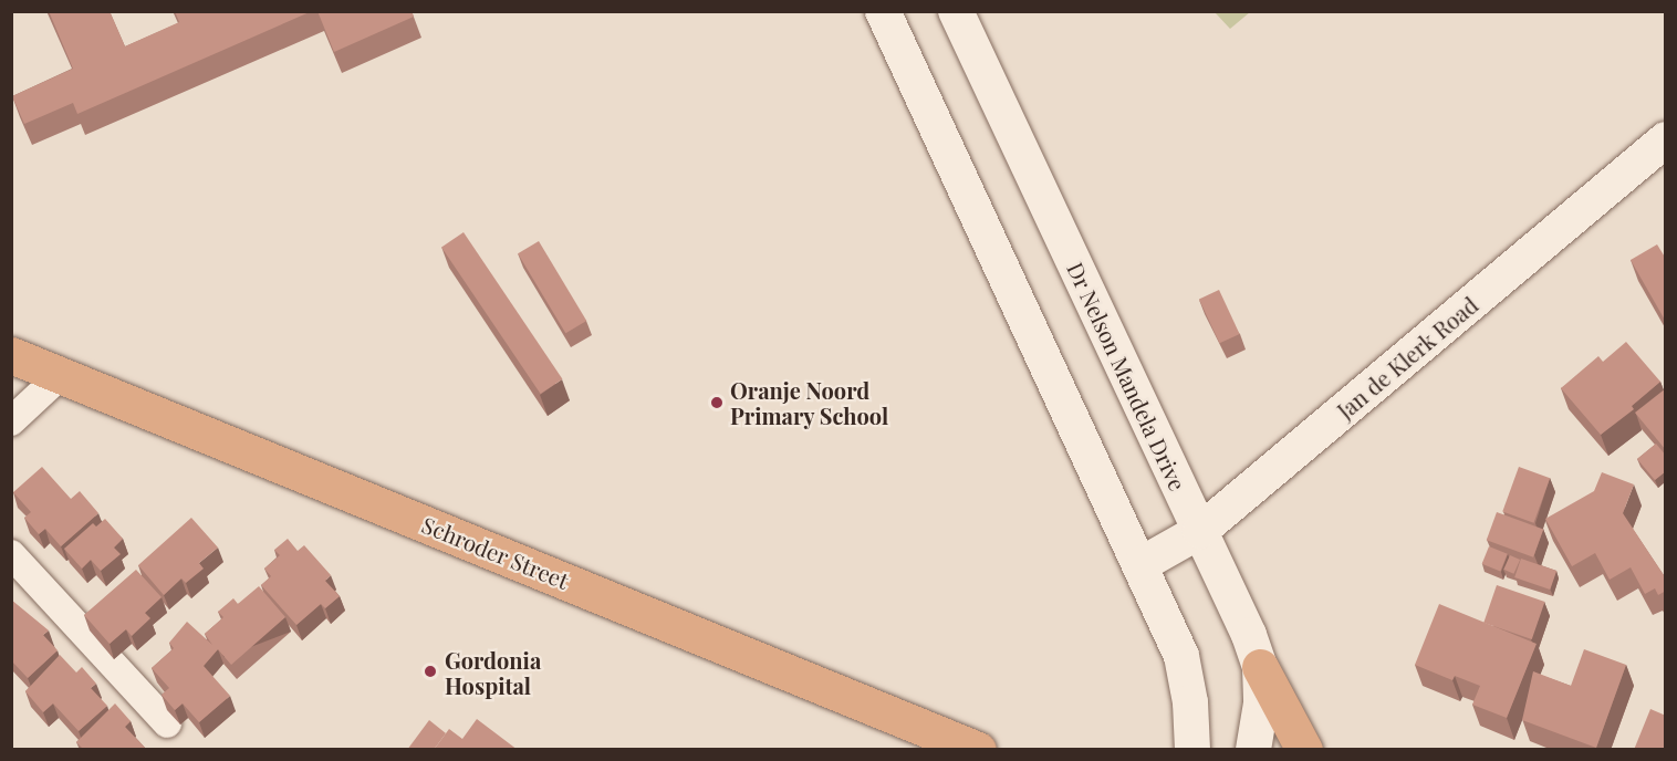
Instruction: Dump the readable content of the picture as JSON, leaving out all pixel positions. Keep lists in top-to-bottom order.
{
  "streets": {
    "highway": ["Schroder Street"],
    "street": ["Jan de Klerk Road", "Dr Nelson Mandela Drive"]
  },
  "crossings": [
    ["Jan de Klerk Road", "Dr Nelson Mandela Drive"]
  ],
  "places": ["Oranje Noord Primary School", "Gordonia Hospital"]
}
